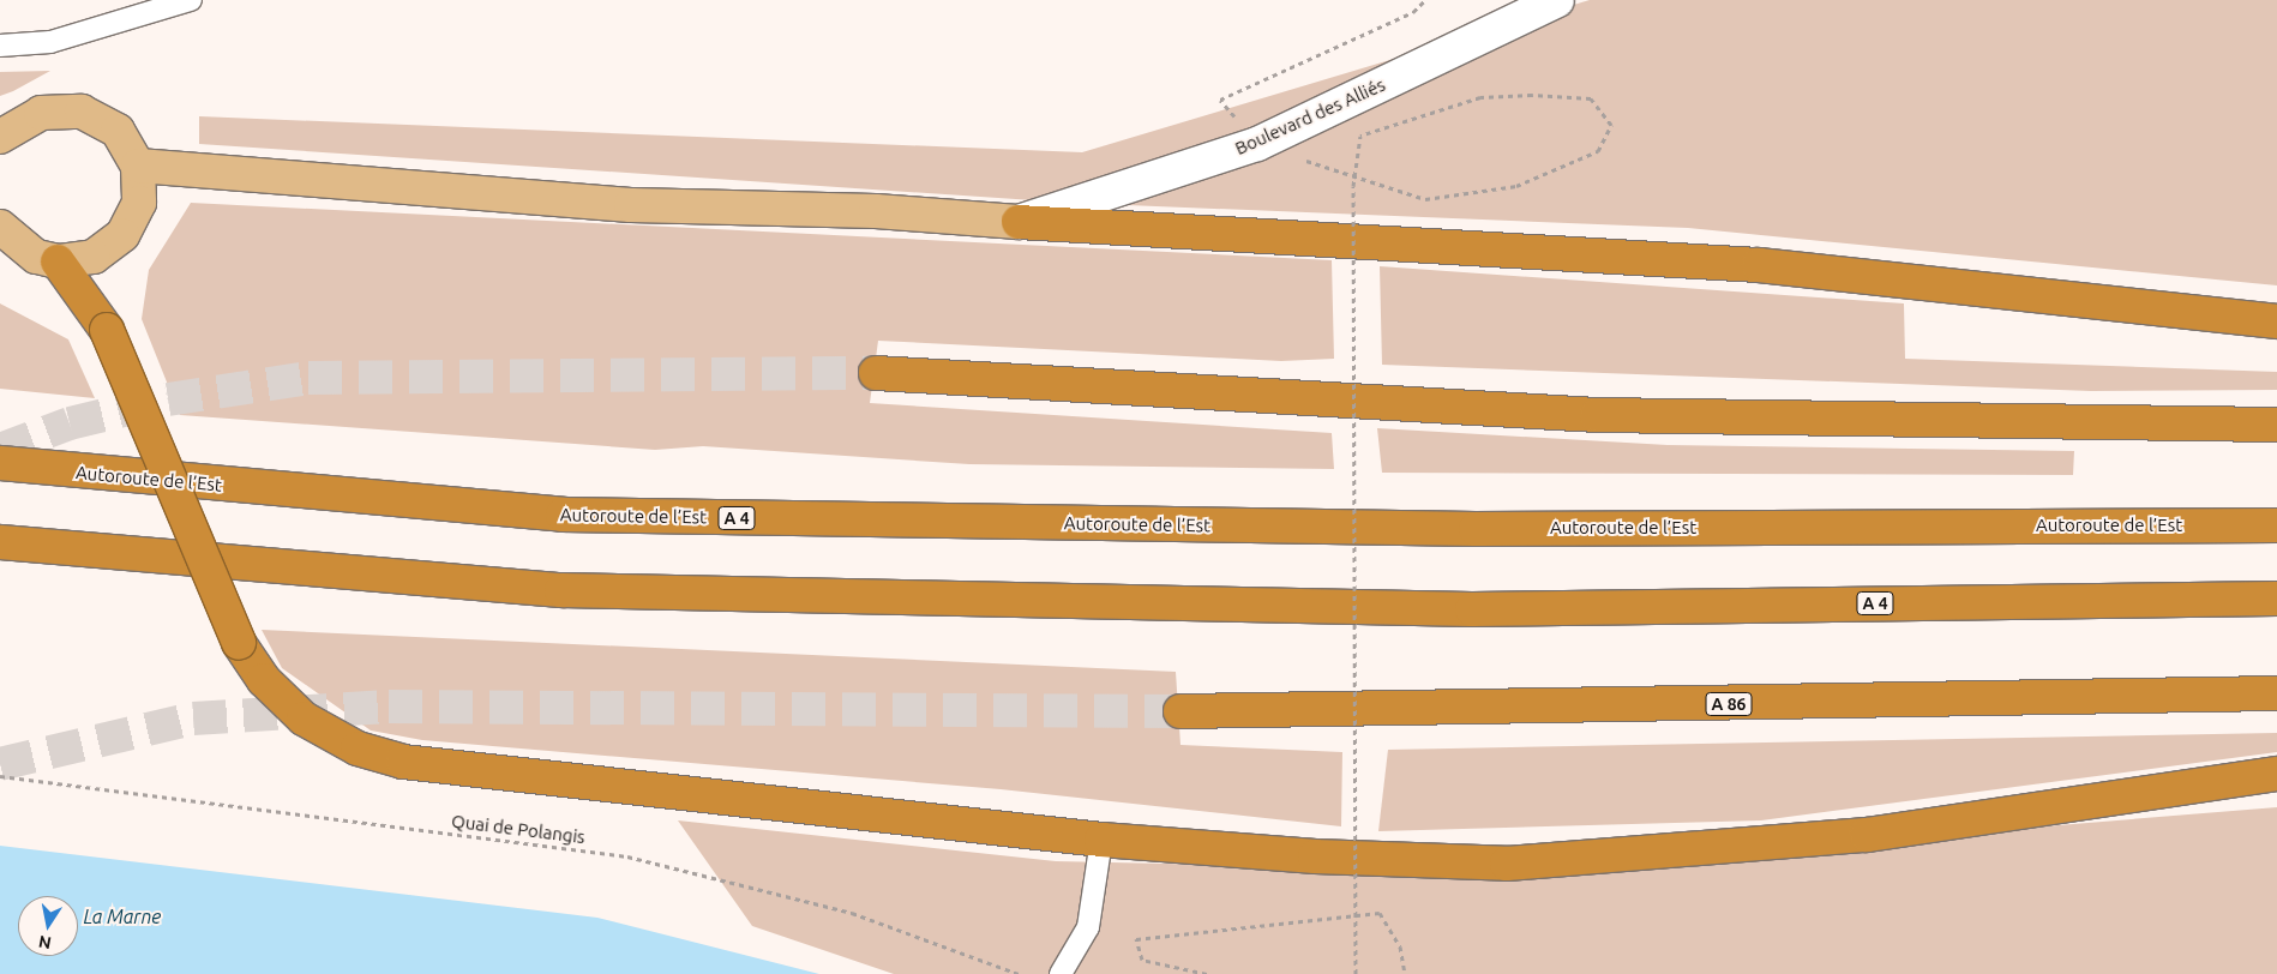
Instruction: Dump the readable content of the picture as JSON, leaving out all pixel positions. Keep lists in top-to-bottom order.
{
  "streets": {
    "highway": ["Autoroute de l’Est", "A 4", "A 86"],
    "street": ["Boulevard des Alliés"],
    "path": ["Quai de Polangis"]
  },
  "water": ["La Marne"],
  "north": "bottom"
}
